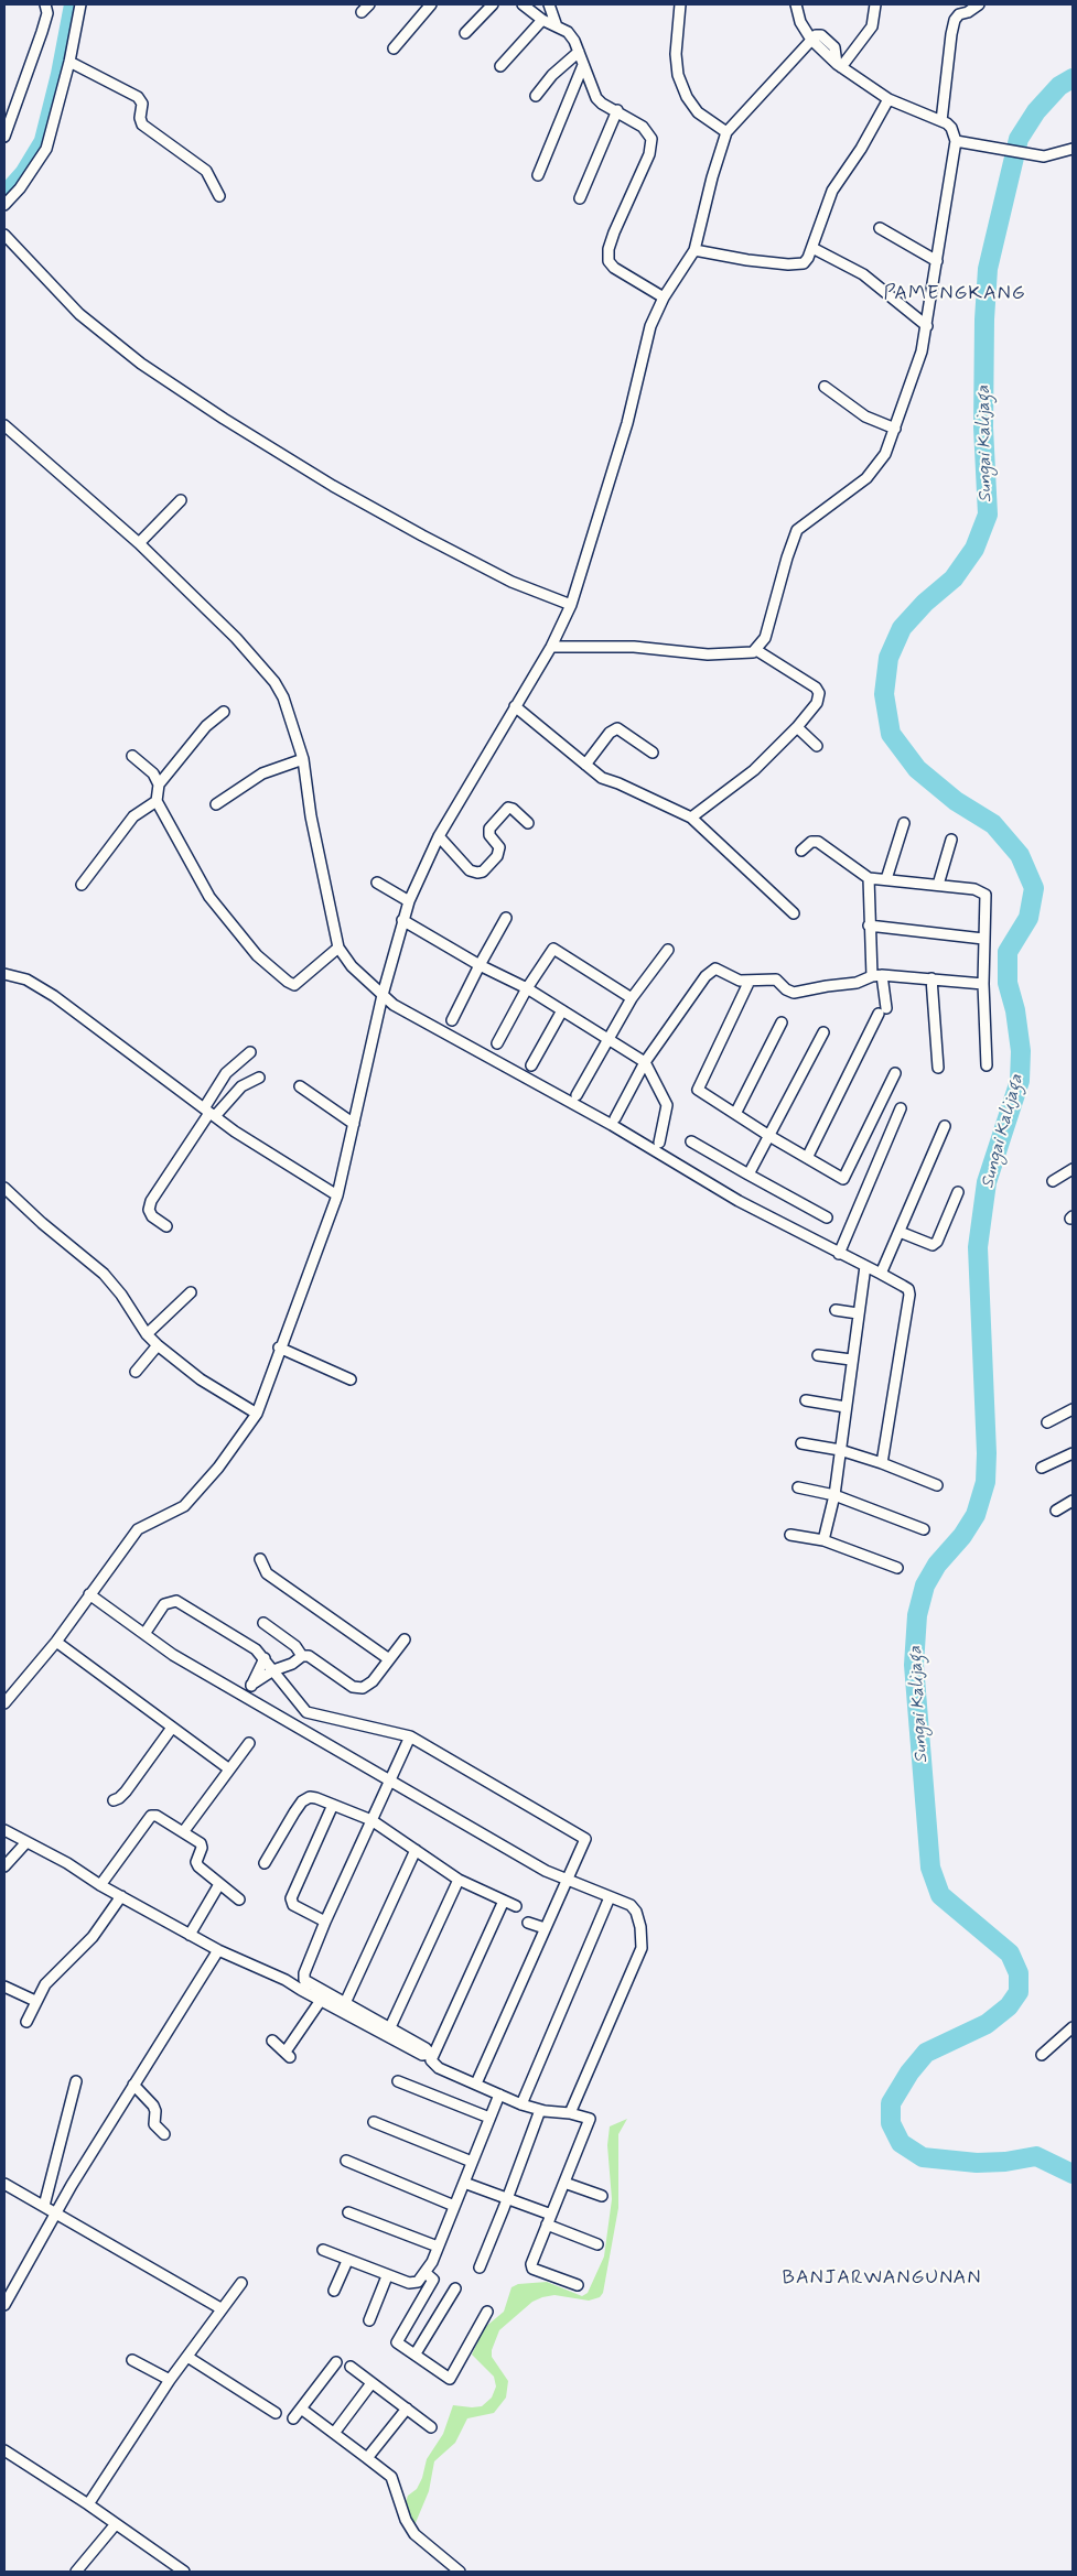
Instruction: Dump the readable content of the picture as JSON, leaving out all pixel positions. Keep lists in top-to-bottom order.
{
  "districts": ["PAMENGKANG", "BANJARWANGUNAN"],
  "water": ["Sungai Kalijaga"]
}
